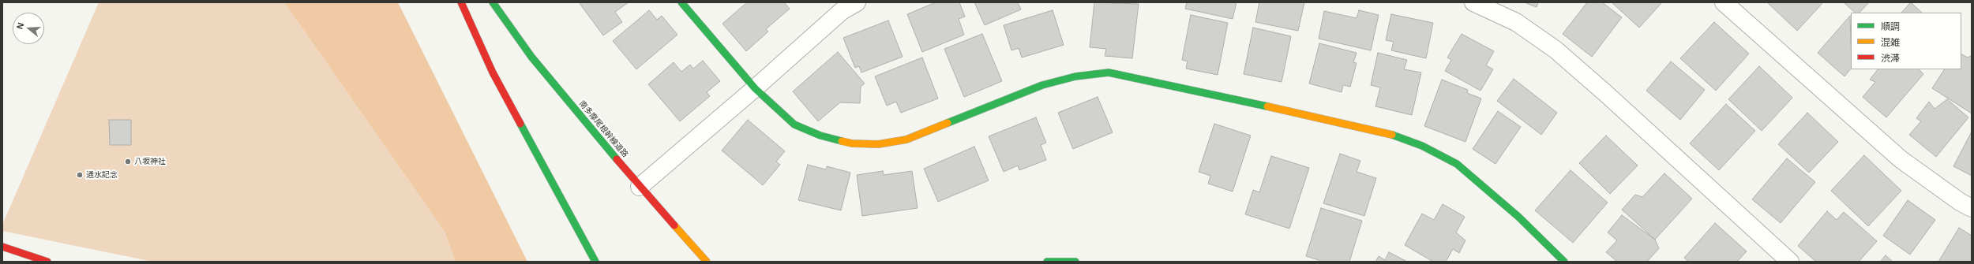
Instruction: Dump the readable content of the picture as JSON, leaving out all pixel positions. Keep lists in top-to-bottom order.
{
  "streets": {
    "street": ["南多摩尾根幹線道路"]
  },
  "places": ["八坂神社", "通水記念"],
  "legend": ["順調", "混雑", "渋滞"],
  "north": "left"
}
